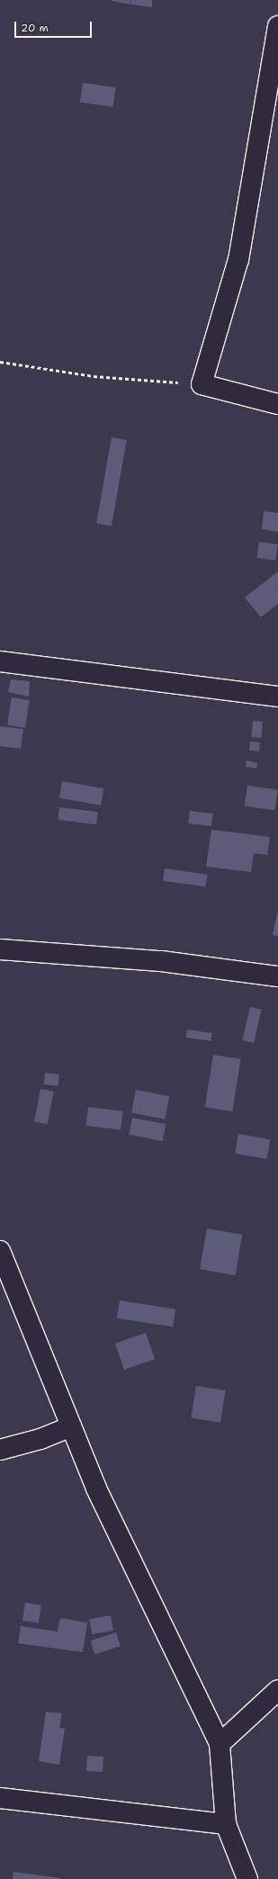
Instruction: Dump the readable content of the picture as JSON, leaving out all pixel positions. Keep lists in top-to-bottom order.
{
  "scale_bar": "20 m"
}
